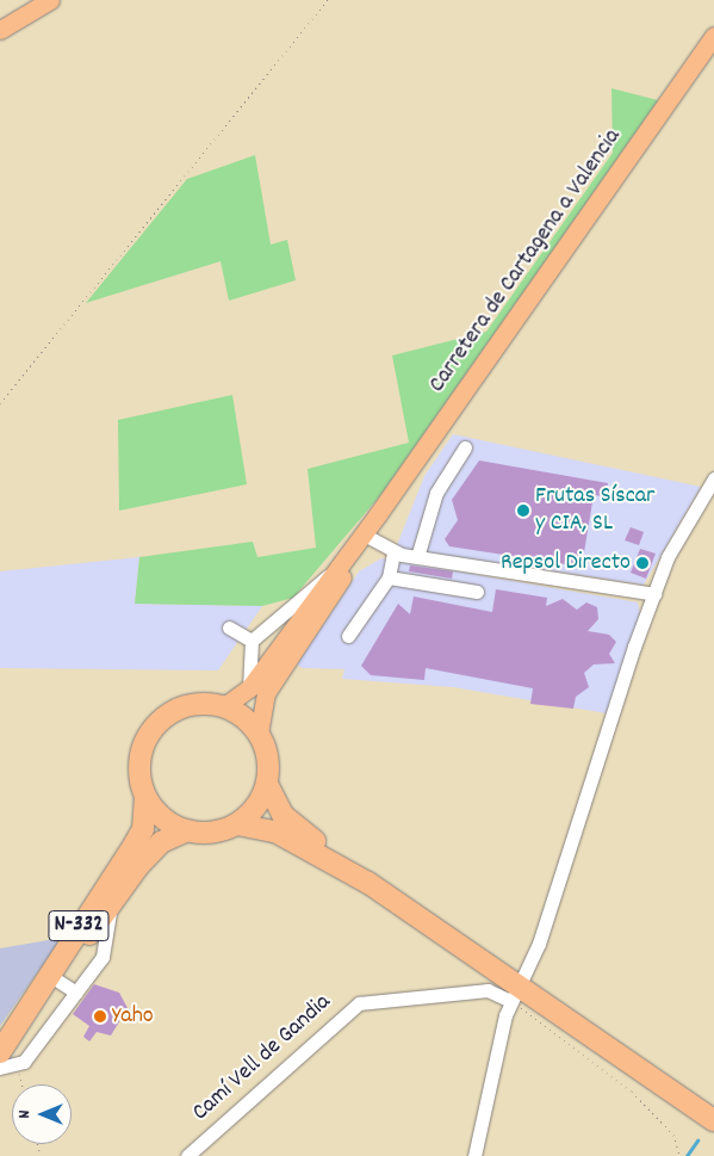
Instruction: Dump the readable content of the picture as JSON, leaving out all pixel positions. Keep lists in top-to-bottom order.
{
  "streets": {
    "highway": ["N-332"],
    "main road": ["Carretera de Cartagena a Valencia"],
    "street": ["Camí Vell de Gandia"]
  },
  "crossings": [
    ["Carretera de Cartagena a Valencia", "N-332"]
  ],
  "places": ["Frutas Síscar y CIA, SL", "Repsol Directo", "Yaho"],
  "north": "left"
}
